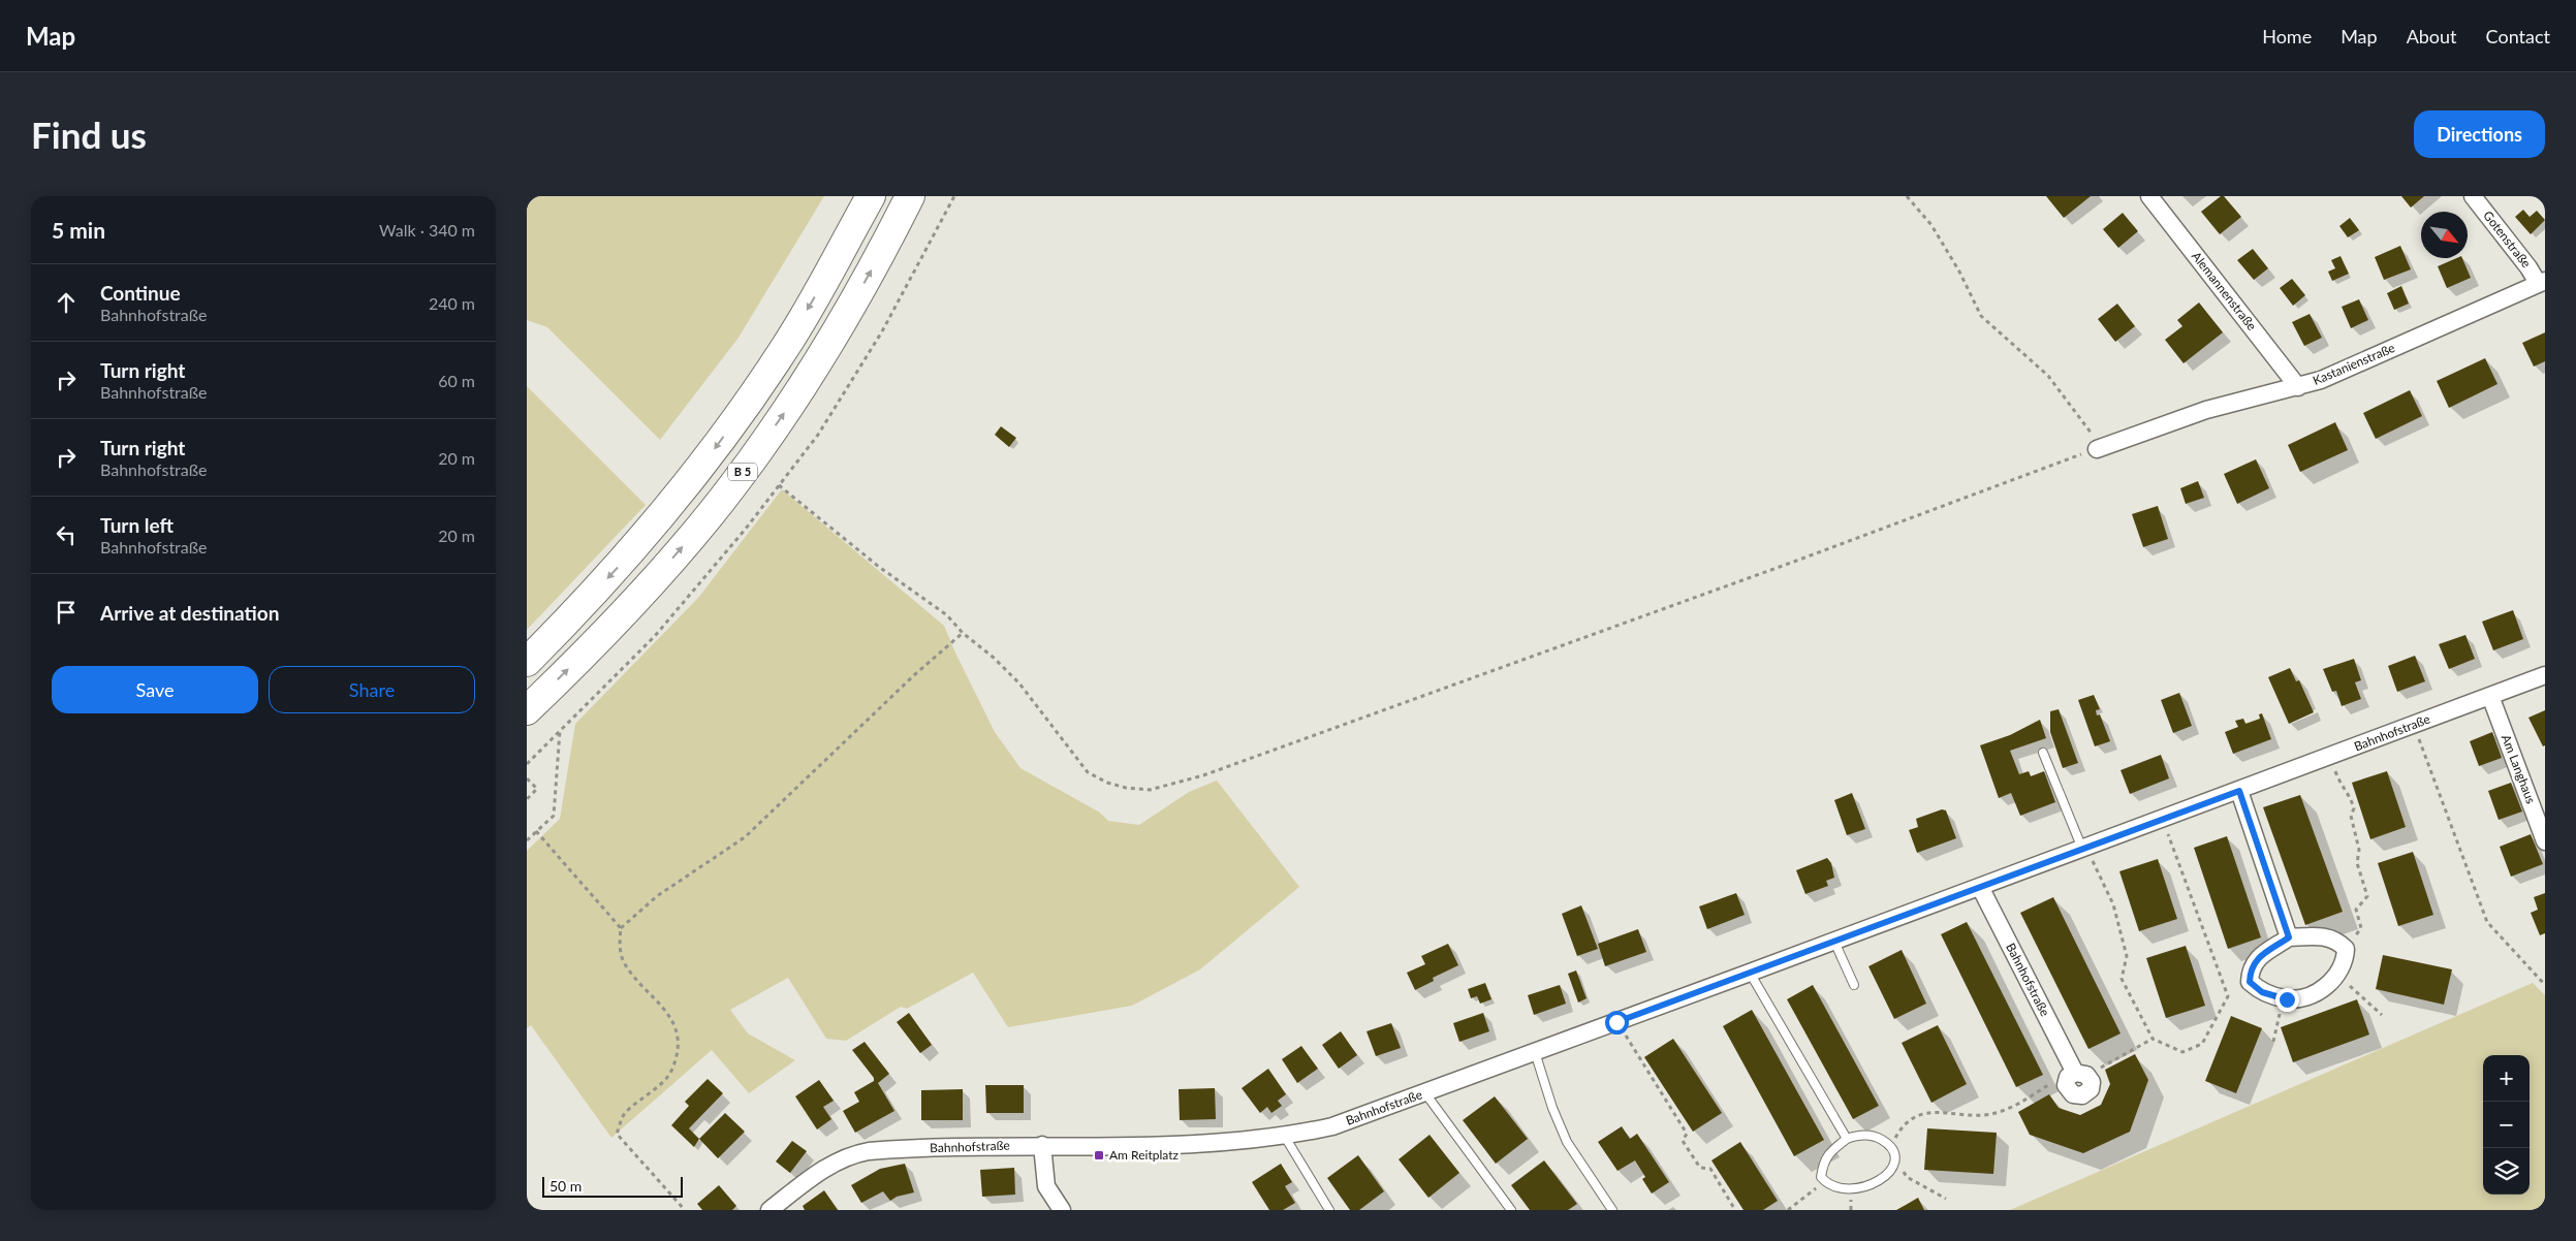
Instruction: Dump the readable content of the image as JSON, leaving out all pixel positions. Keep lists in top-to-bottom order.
{
  "streets": {
    "highway": ["B 5"],
    "street": [
      "Gotenstraße",
      "Alemannenstraße",
      "Kastanienstraße",
      "Bahnhofstraße",
      "Am Langhaus"
    ]
  },
  "crossings": [
    ["Gotenstraße", "Kastanienstraße"],
    ["Alemannenstraße", "Kastanienstraße"],
    ["Bahnhofstraße", "Am Langhaus"]
  ],
  "places": {
    "transit": ["Am Reitplatz"]
  },
  "scale_bar": "50 m",
  "north": "bottom right",
  "page": {
    "header": "Map",
    "nav": [
      "Home",
      "Map",
      "About",
      "Contact"
    ],
    "buttons": [
      "Directions",
      ["Save", "Share"]
    ],
    "title": "Find us",
    "heading": ["5 min", "Walk · 340 m"],
    "list": [
      ["Continue", "Bahnhofstraße", "240 m"],
      ["Turn right", "Bahnhofstraße", "60 m"],
      ["Turn right", "Bahnhofstraße", "20 m"],
      ["Turn left", "Bahnhofstraße", "20 m"],
      "Arrive at destination"
    ],
    "map_buttons": ["+", "−"],
    "scale": "50 m"
  }
}
